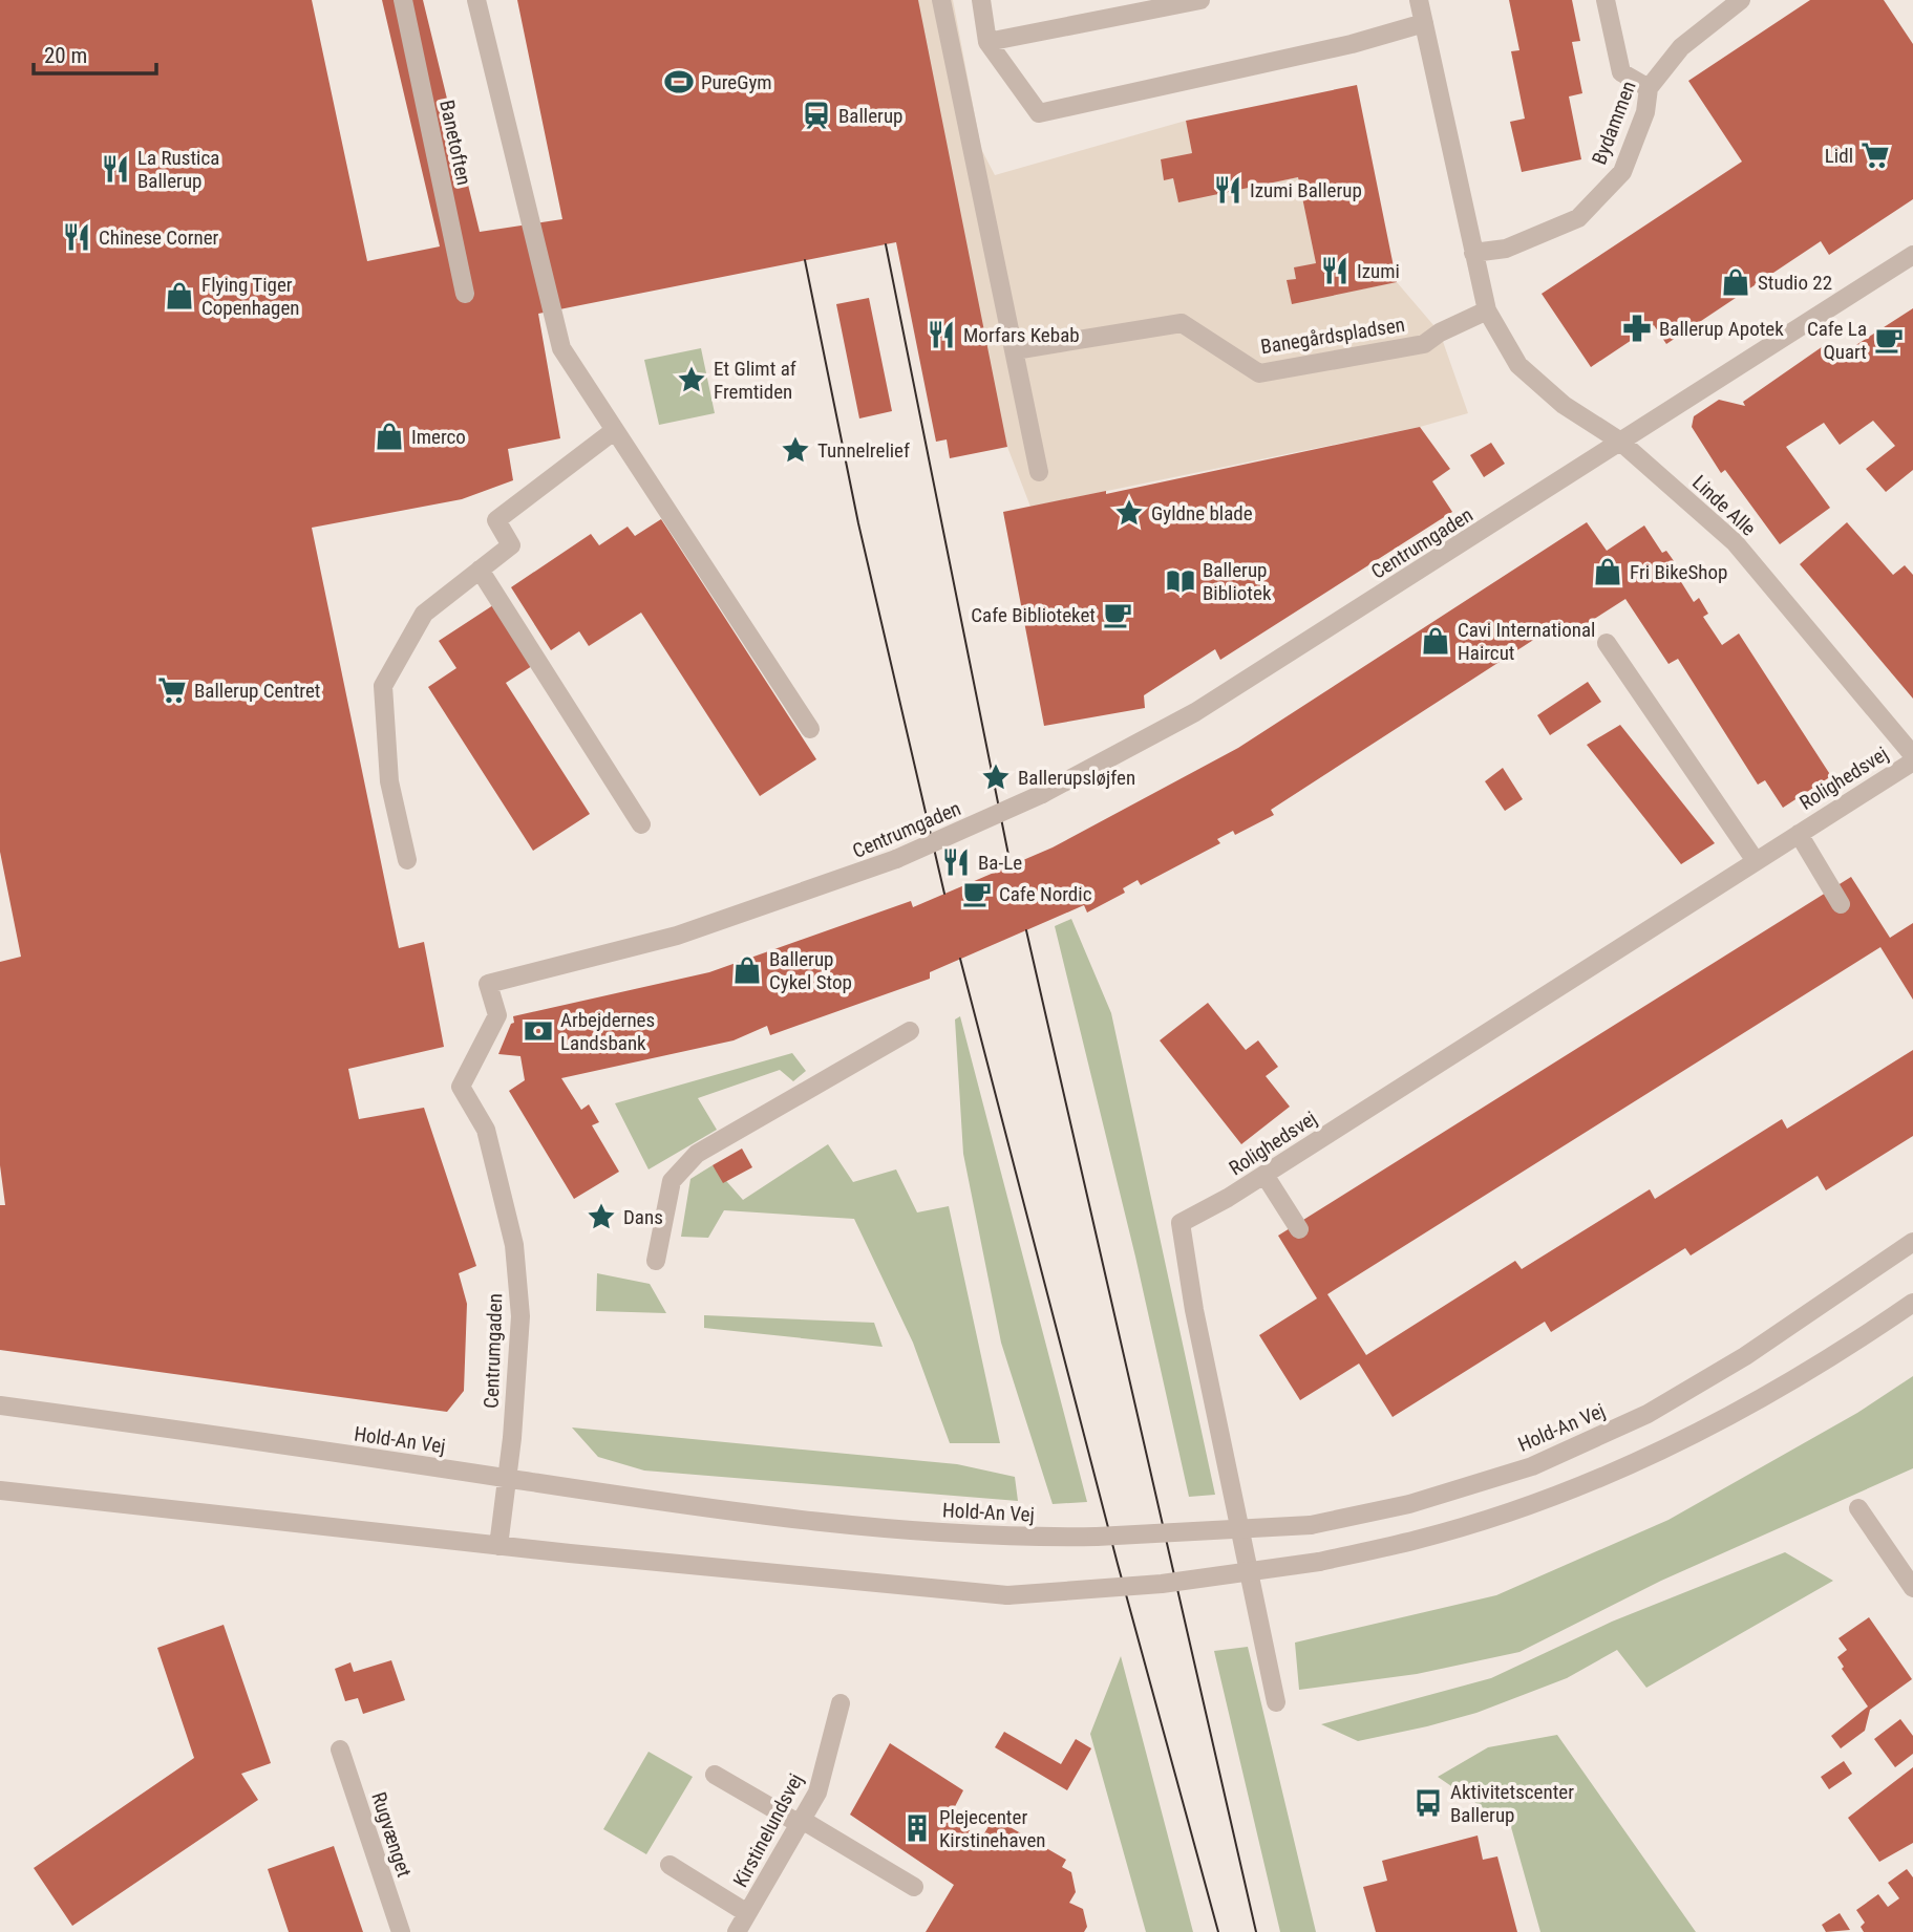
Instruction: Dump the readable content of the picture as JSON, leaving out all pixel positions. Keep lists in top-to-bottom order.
{
  "streets": {
    "street": [
      "Bydammen",
      "Banetoften",
      "Banegårdspladsen",
      "Linde Alle",
      "Centrumgaden",
      "Rolighedsvej",
      "Hold-An Vej",
      "Kirstinelundsvej",
      "Rugvænget"
    ]
  },
  "crossings": [
    ["Banegårdspladsen", "Linde Alle"],
    ["Linde Alle", "Centrumgaden"],
    ["Linde Alle", "Rolighedsvej"],
    ["Centrumgaden", "Hold-An Vej"]
  ],
  "places": {
    "sports": ["PureGym"],
    "station": ["Ballerup"],
    "supermarket": ["Lidl", "Ballerup Centret"],
    "restaurant": [
      "La Rustica Ballerup",
      "Izumi Ballerup",
      "Chinese Corner",
      "Izumi",
      "Morfars Kebab",
      "Ba-Le"
    ],
    "shop": [
      "Studio 22",
      "Flying Tiger Copenhagen",
      "Imerco",
      "Fri BikeShop",
      "Cavi International Haircut",
      "Ballerup Cykel Stop"
    ],
    "pharmacy": ["Ballerup Apotek"],
    "cafe": ["Cafe La Quart", "Cafe Biblioteket", "Cafe Nordic"],
    "place": [
      "Et Glimt af Fremtiden",
      "Tunnelrelief",
      "Gyldne blade",
      "Ballerupsløjfen",
      "Dans"
    ],
    "library": ["Ballerup Bibliotek"],
    "bank": ["Arbejdernes Landsbank"],
    "bus stop": ["Aktivitetscenter Ballerup"],
    "building": ["Plejecenter Kirstinehaven"]
  },
  "scale_bar": "20 m"
}
